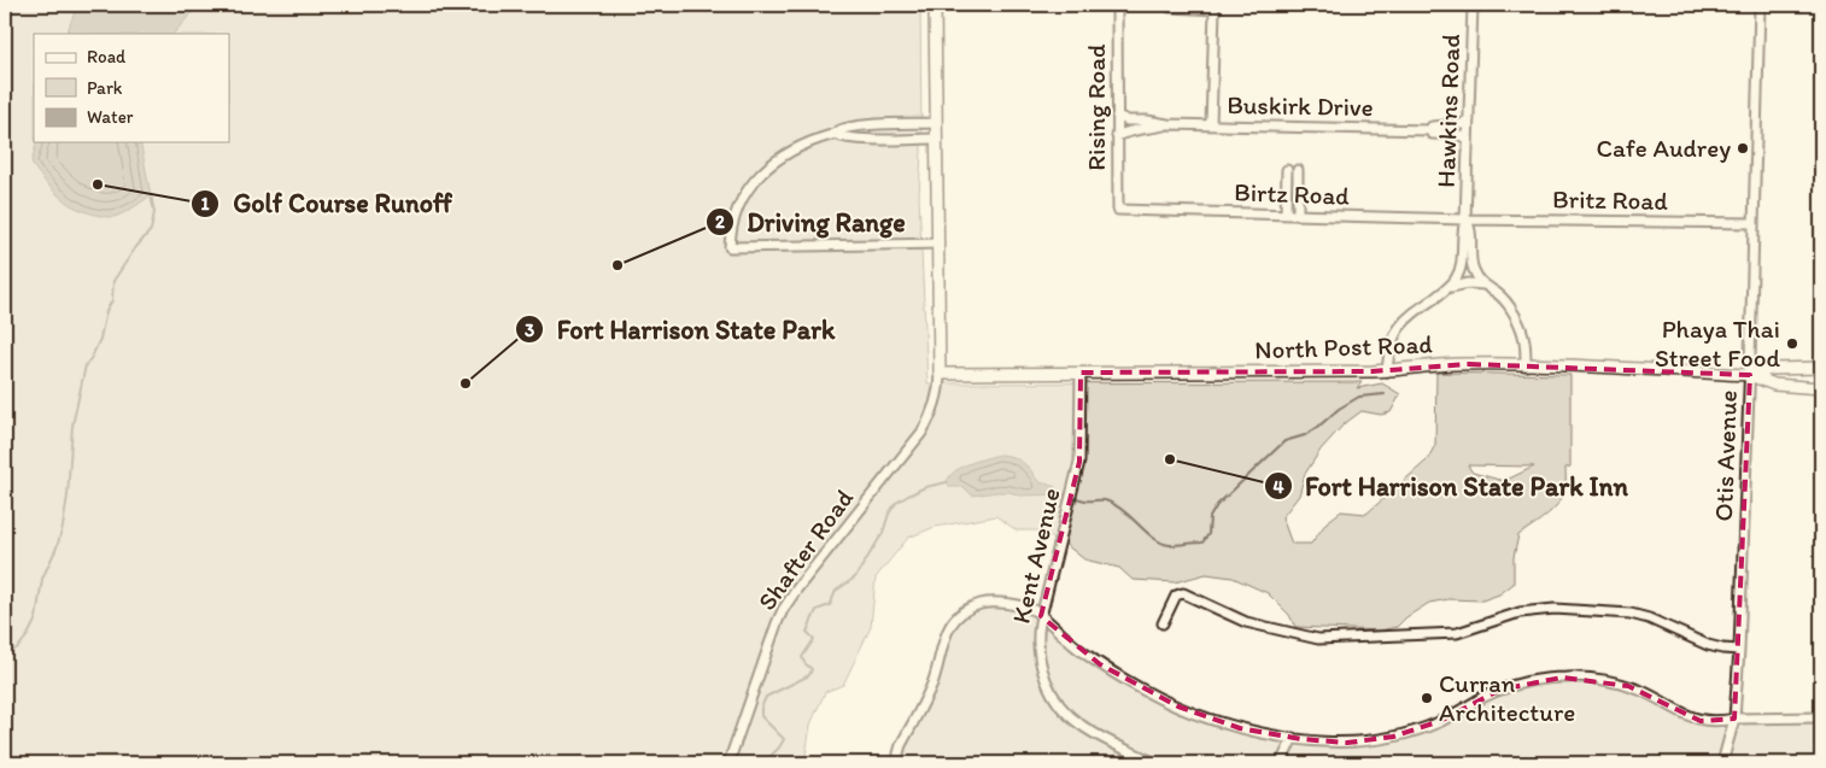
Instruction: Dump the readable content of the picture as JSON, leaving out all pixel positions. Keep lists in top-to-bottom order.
{
  "streets": {
    "street": [
      "Buskirk Drive",
      "Rising Road",
      "Hawkins Road",
      "Birtz Road",
      "Britz Road",
      "North Post Road",
      "Otis Avenue",
      "Shafter Road",
      "Kent Avenue"
    ]
  },
  "crossings": [
    ["Buskirk Drive", "Rising Road"],
    ["Buskirk Drive", "Hawkins Road"],
    ["Rising Road", "Birtz Road"],
    ["Hawkins Road", "Birtz Road"],
    ["Hawkins Road", "Britz Road"],
    ["Hawkins Road", "North Post Road"],
    ["Birtz Road", "Britz Road"],
    ["Britz Road", "Otis Avenue"],
    ["North Post Road", "Otis Avenue"],
    ["North Post Road", "Shafter Road"],
    ["North Post Road", "Kent Avenue"]
  ],
  "places": [
    "Cafe Audrey",
    "Golf Course Runoff",
    "Driving Range",
    "Phaya Thai Street Food",
    "Fort Harrison State Park",
    "Fort Harrison State Park Inn",
    "Curran Architecture"
  ],
  "legend": ["Road", "Park", "Water"]
}
